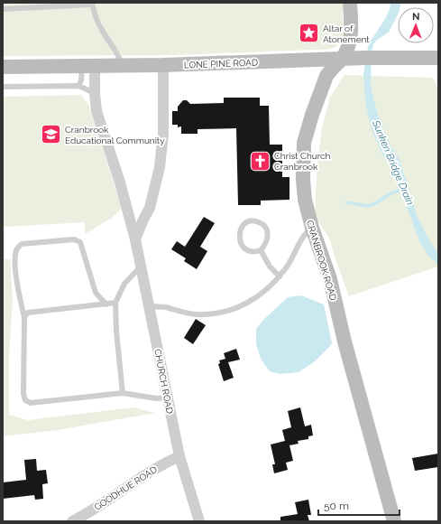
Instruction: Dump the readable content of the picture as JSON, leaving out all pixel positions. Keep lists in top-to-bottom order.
{
  "streets": {
    "street": [
      "LONE PINE ROAD",
      "CRANBROOK ROAD",
      "CHURCH ROAD",
      "GOODHUE ROAD"
    ]
  },
  "crossings": [
    ["LONE PINE ROAD", "CRANBROOK ROAD"],
    ["LONE PINE ROAD", "CHURCH ROAD"],
    ["CHURCH ROAD", "GOODHUE ROAD"]
  ],
  "water": ["Sunken Bridge Drain"],
  "places": {
    "place": ["Altar of Atonement"],
    "school or university": ["Cranbrook Educational Community"],
    "church": ["Christ Church Cranbrook"]
  },
  "scale_bar": "50 m",
  "north": "top"
}
